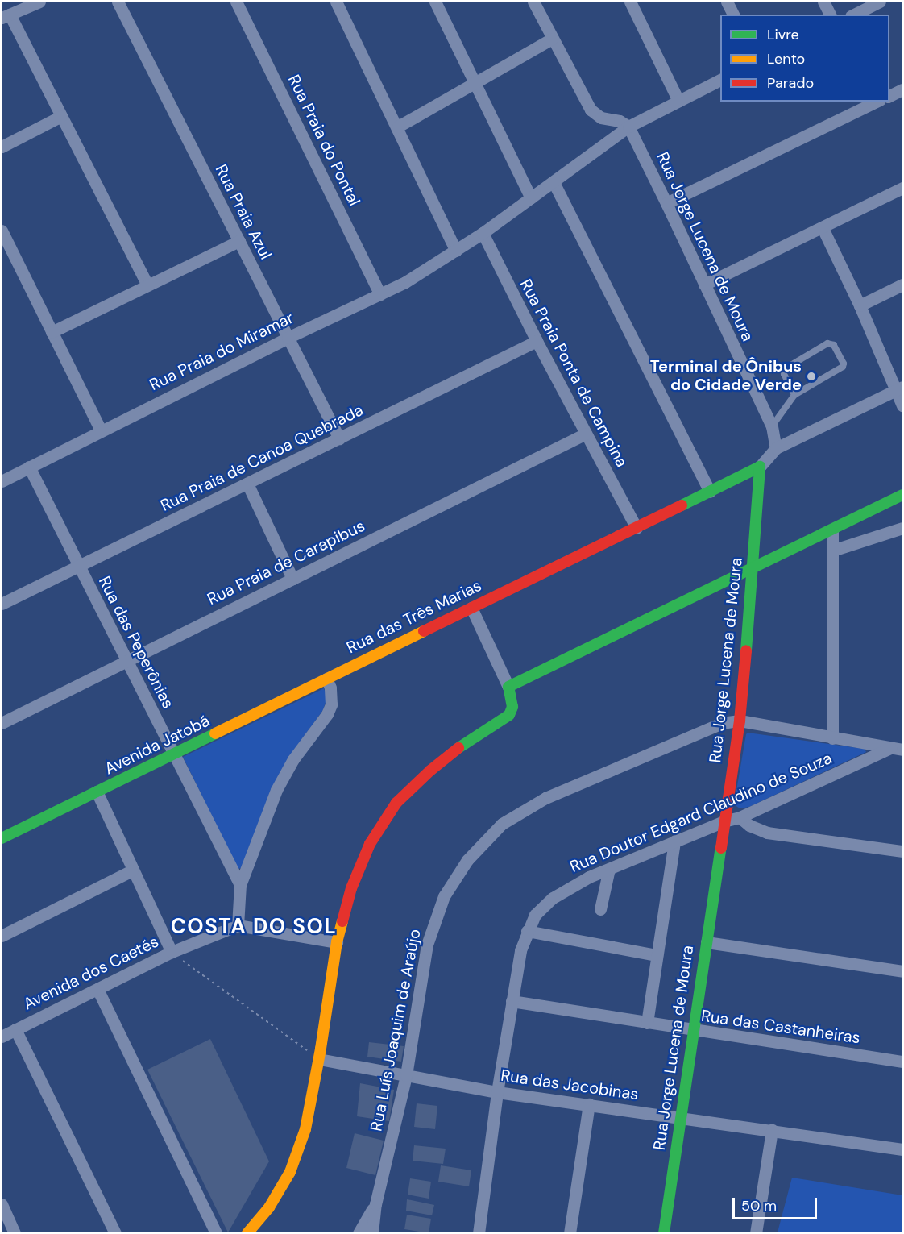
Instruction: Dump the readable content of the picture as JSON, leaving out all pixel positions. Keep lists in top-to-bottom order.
{
  "streets": {
    "street": [
      "Rua Praia do Pontal",
      "Rua Praia Azul",
      "Rua Jorge Lucena de Moura",
      "Rua Praia do Miramar",
      "Rua Praia Ponta de Campina",
      "Rua Praia de Canoa Quebrada",
      "Rua Praia de Carapibus",
      "Rua das Três Marias",
      "Rua das Peperônias",
      "Avenida Jatobá",
      "Rua Doutor Edgard Claudino de Souza",
      "Avenida dos Caetés",
      "Rua das Castanheiras",
      "Rua Luís Joaquim de Araújo",
      "Rua das Jacobinas"
    ]
  },
  "crossings": [
    ["Rua Praia do Pontal", "Rua Praia do Miramar"],
    ["Rua Praia Azul", "Rua Praia do Miramar"],
    ["Rua Praia Azul", "Rua Praia de Canoa Quebrada"],
    ["Rua Jorge Lucena de Moura", "Rua Praia do Miramar"],
    ["Rua Jorge Lucena de Moura", "Rua das Três Marias"],
    ["Rua Jorge Lucena de Moura", "Rua Doutor Edgard Claudino de Souza"],
    ["Rua Jorge Lucena de Moura", "Rua das Castanheiras"],
    ["Rua Jorge Lucena de Moura", "Rua Luís Joaquim de Araújo"],
    ["Rua Jorge Lucena de Moura", "Rua das Jacobinas"],
    ["Rua Praia do Miramar", "Rua Praia Ponta de Campina"],
    ["Rua Praia do Miramar", "Rua das Peperônias"],
    ["Rua Praia Ponta de Campina", "Rua Praia de Canoa Quebrada"],
    ["Rua Praia Ponta de Campina", "Rua Praia de Carapibus"],
    ["Rua Praia Ponta de Campina", "Rua das Três Marias"],
    ["Rua Praia de Canoa Quebrada", "Rua das Peperônias"],
    ["Rua Praia de Carapibus", "Rua das Peperônias"],
    ["Rua das Três Marias", "Avenida Jatobá"],
    ["Rua das Peperônias", "Avenida Jatobá"],
    ["Rua Doutor Edgard Claudino de Souza", "Rua das Castanheiras"],
    ["Rua Doutor Edgard Claudino de Souza", "Rua das Jacobinas"],
    ["Rua Luís Joaquim de Araújo", "Rua das Jacobinas"]
  ],
  "districts": ["COSTA DO SOL"],
  "places": ["Terminal de Ônibus do Cidade Verde"],
  "legend": ["Livre", "Lento", "Parado"],
  "scale_bar": "50 m"
}
